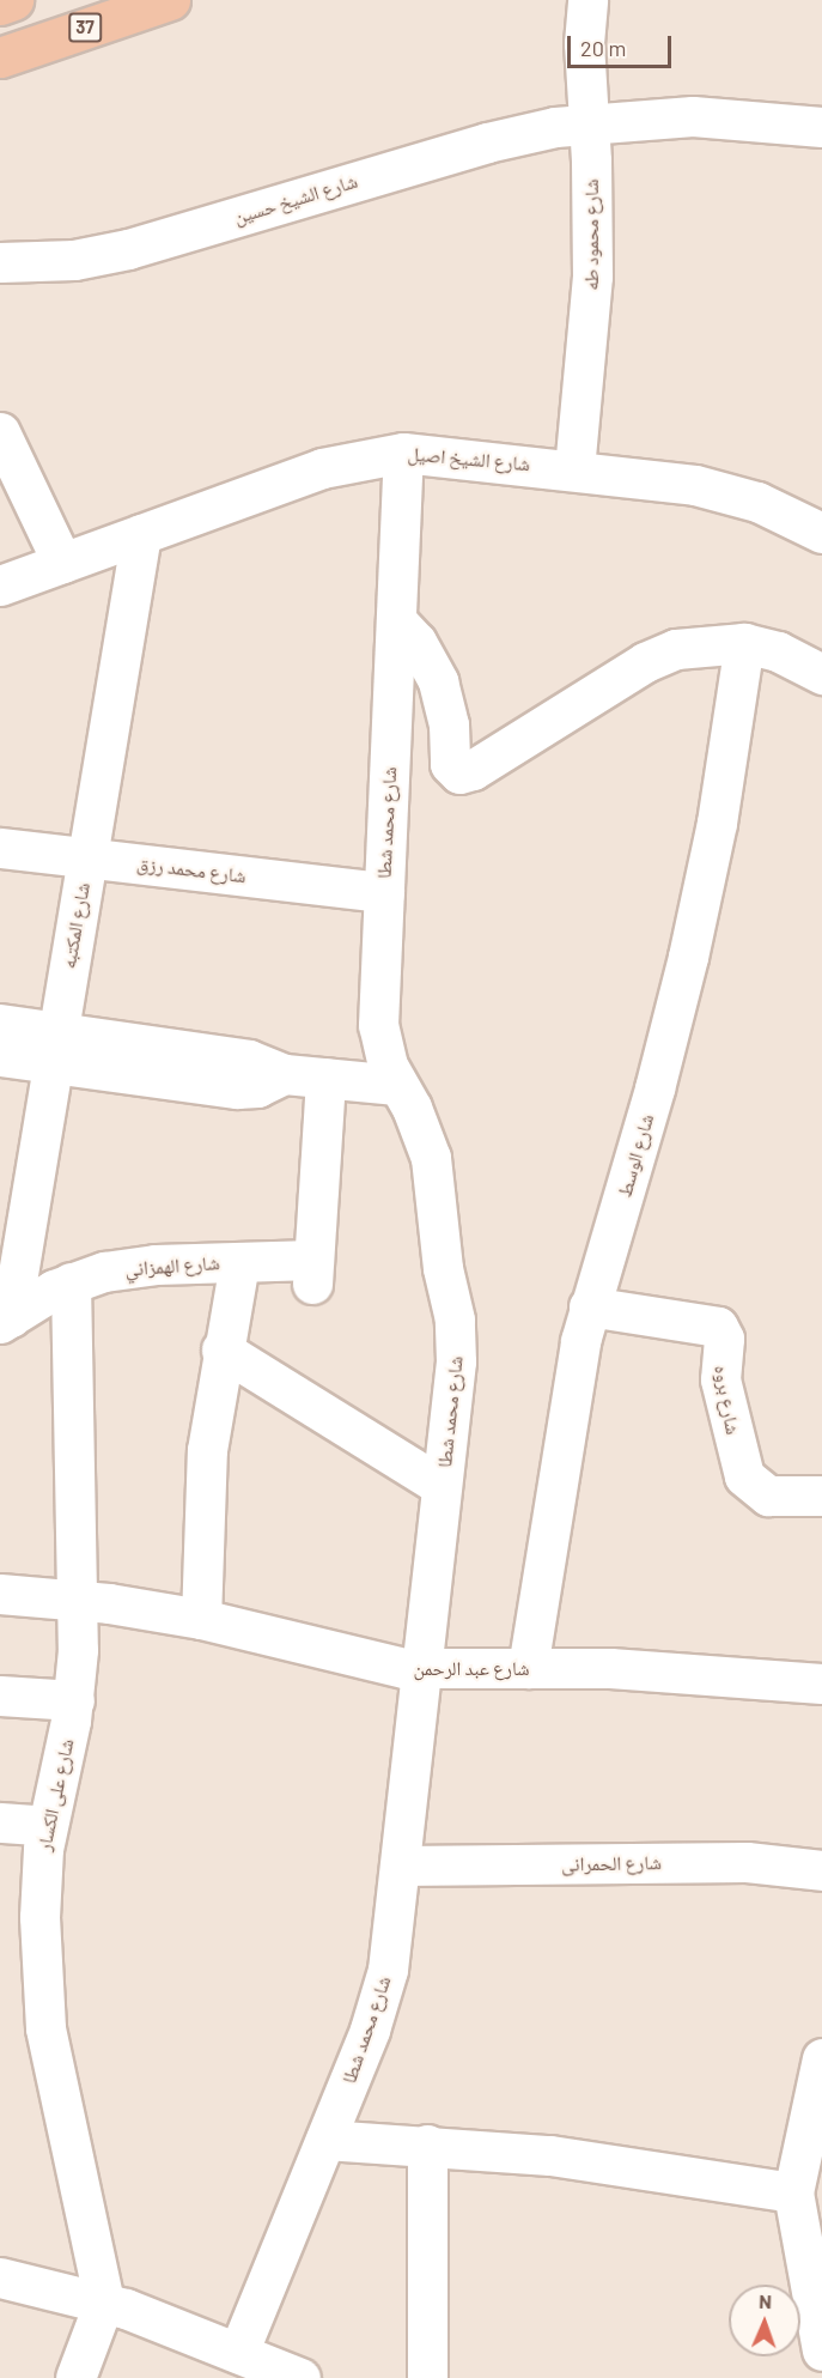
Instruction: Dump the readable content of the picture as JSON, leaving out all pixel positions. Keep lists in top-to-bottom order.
{
  "streets": {
    "highway": ["37"],
    "street": [
      "شارع الشيخ حسين",
      "شارع محمود طه",
      "شارع الشيخ اصيل",
      "شارع محمد شطا",
      "شارع محمد رزق",
      "شارع المكتبه",
      "شارع الوسط",
      "شارع الهمزاني",
      "شارع بروه",
      "شارع عبد الرحمن",
      "شارع على الكسار",
      "شارع الحمرانى"
    ]
  },
  "crossings": [
    ["شارع الشيخ حسين", "شارع محمود طه"],
    ["شارع محمود طه", "شارع الشيخ اصيل"],
    ["شارع الشيخ اصيل", "شارع محمد شطا"],
    ["شارع الشيخ اصيل", "شارع المكتبه"],
    ["شارع محمد شطا", "شارع محمد رزق"],
    ["شارع محمد شطا", "شارع عبد الرحمن"],
    ["شارع محمد شطا", "شارع الحمرانى"],
    ["شارع محمد رزق", "شارع المكتبه"],
    ["شارع المكتبه", "شارع الهمزاني"],
    ["شارع الوسط", "شارع بروه"],
    ["شارع الوسط", "شارع عبد الرحمن"],
    ["شارع الهمزاني", "شارع على الكسار"],
    ["شارع عبد الرحمن", "شارع على الكسار"]
  ],
  "scale_bar": "20 m",
  "north": "top"
}
